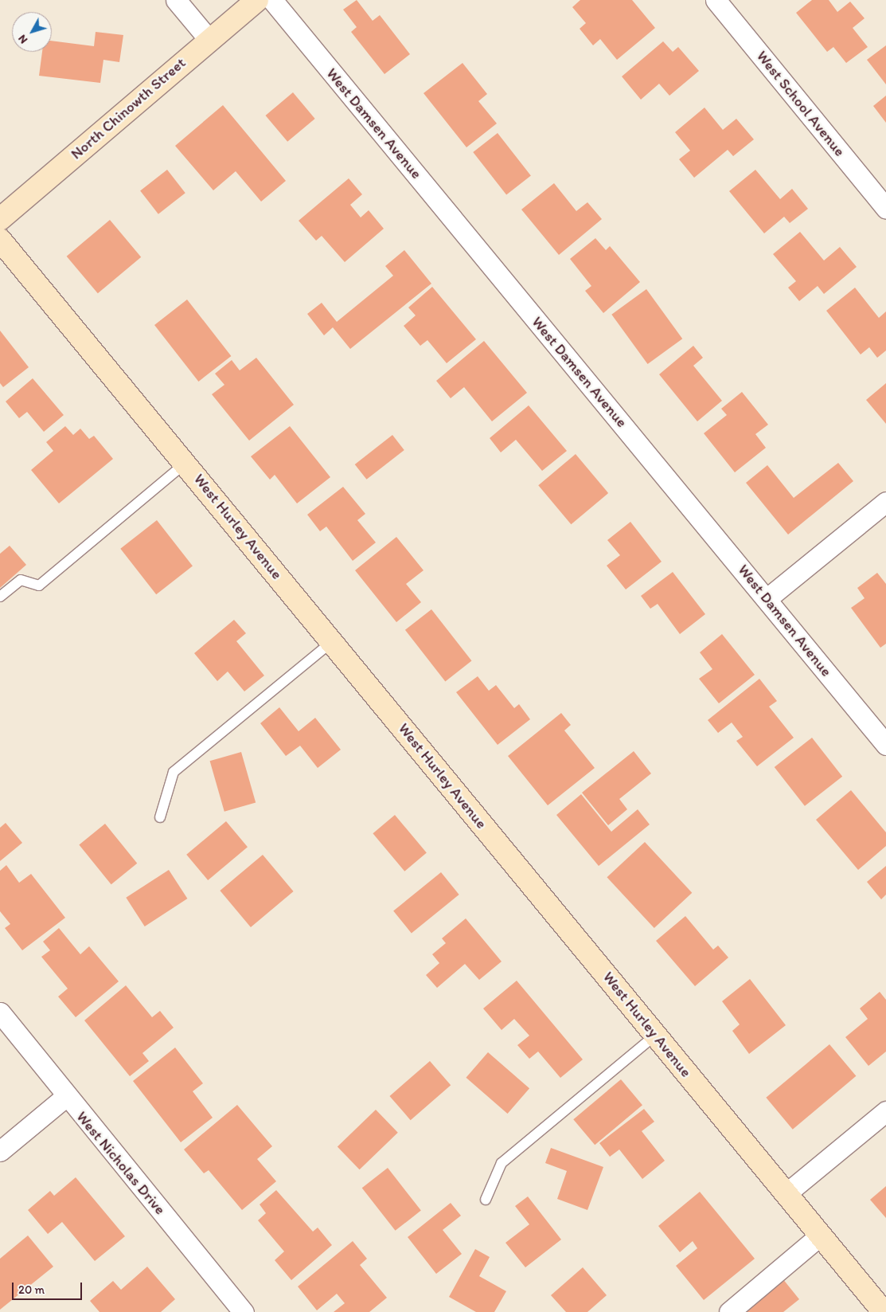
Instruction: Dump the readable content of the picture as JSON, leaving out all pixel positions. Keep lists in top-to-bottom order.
{
  "streets": {
    "street": [
      "West School Avenue",
      "North Chinowth Street",
      "West Damsen Avenue",
      "West Hurley Avenue",
      "West Nicholas Drive"
    ]
  },
  "scale_bar": "20 m",
  "north": "bottom left"
}
